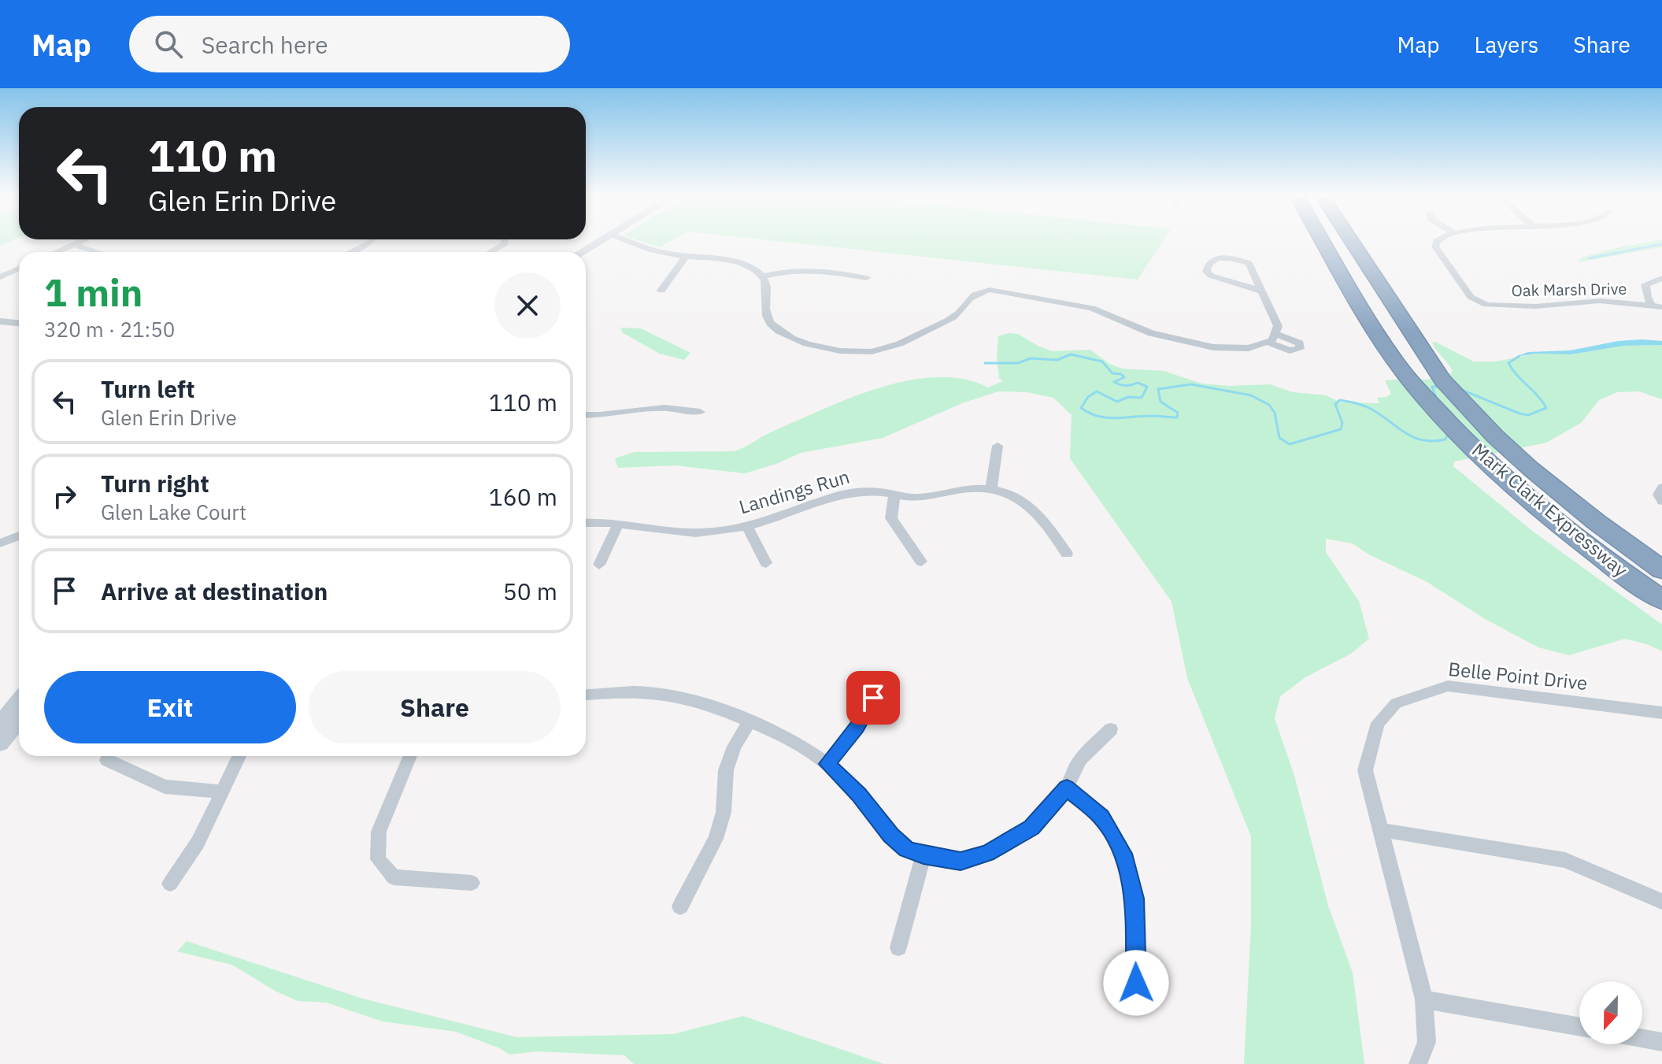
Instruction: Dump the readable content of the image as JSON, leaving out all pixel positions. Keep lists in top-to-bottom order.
{
  "streets": {
    "highway": ["Mark Clark Expressway"],
    "street": ["Oak Marsh Drive", "Landings Run", "Belle Point Drive"]
  },
  "north": "bottom",
  "page": {
    "header": "Map",
    "search": "Search here",
    "nav": ["Map", "Layers", "Share"],
    "turn": ["110 m", "Glen Erin Drive"],
    "heading": ["1 min", "320 m · 21:50"],
    "list": [
      {
        "name": "Turn left",
        "note": "Glen Erin Drive",
        "value": "110 m"
      },
      {
        "name": "Turn right",
        "note": "Glen Lake Court",
        "value": "160 m"
      },
      {
        "name": "Arrive at destination",
        "value": "50 m"
      }
    ],
    "buttons": ["Exit", "Share"]
  }
}
